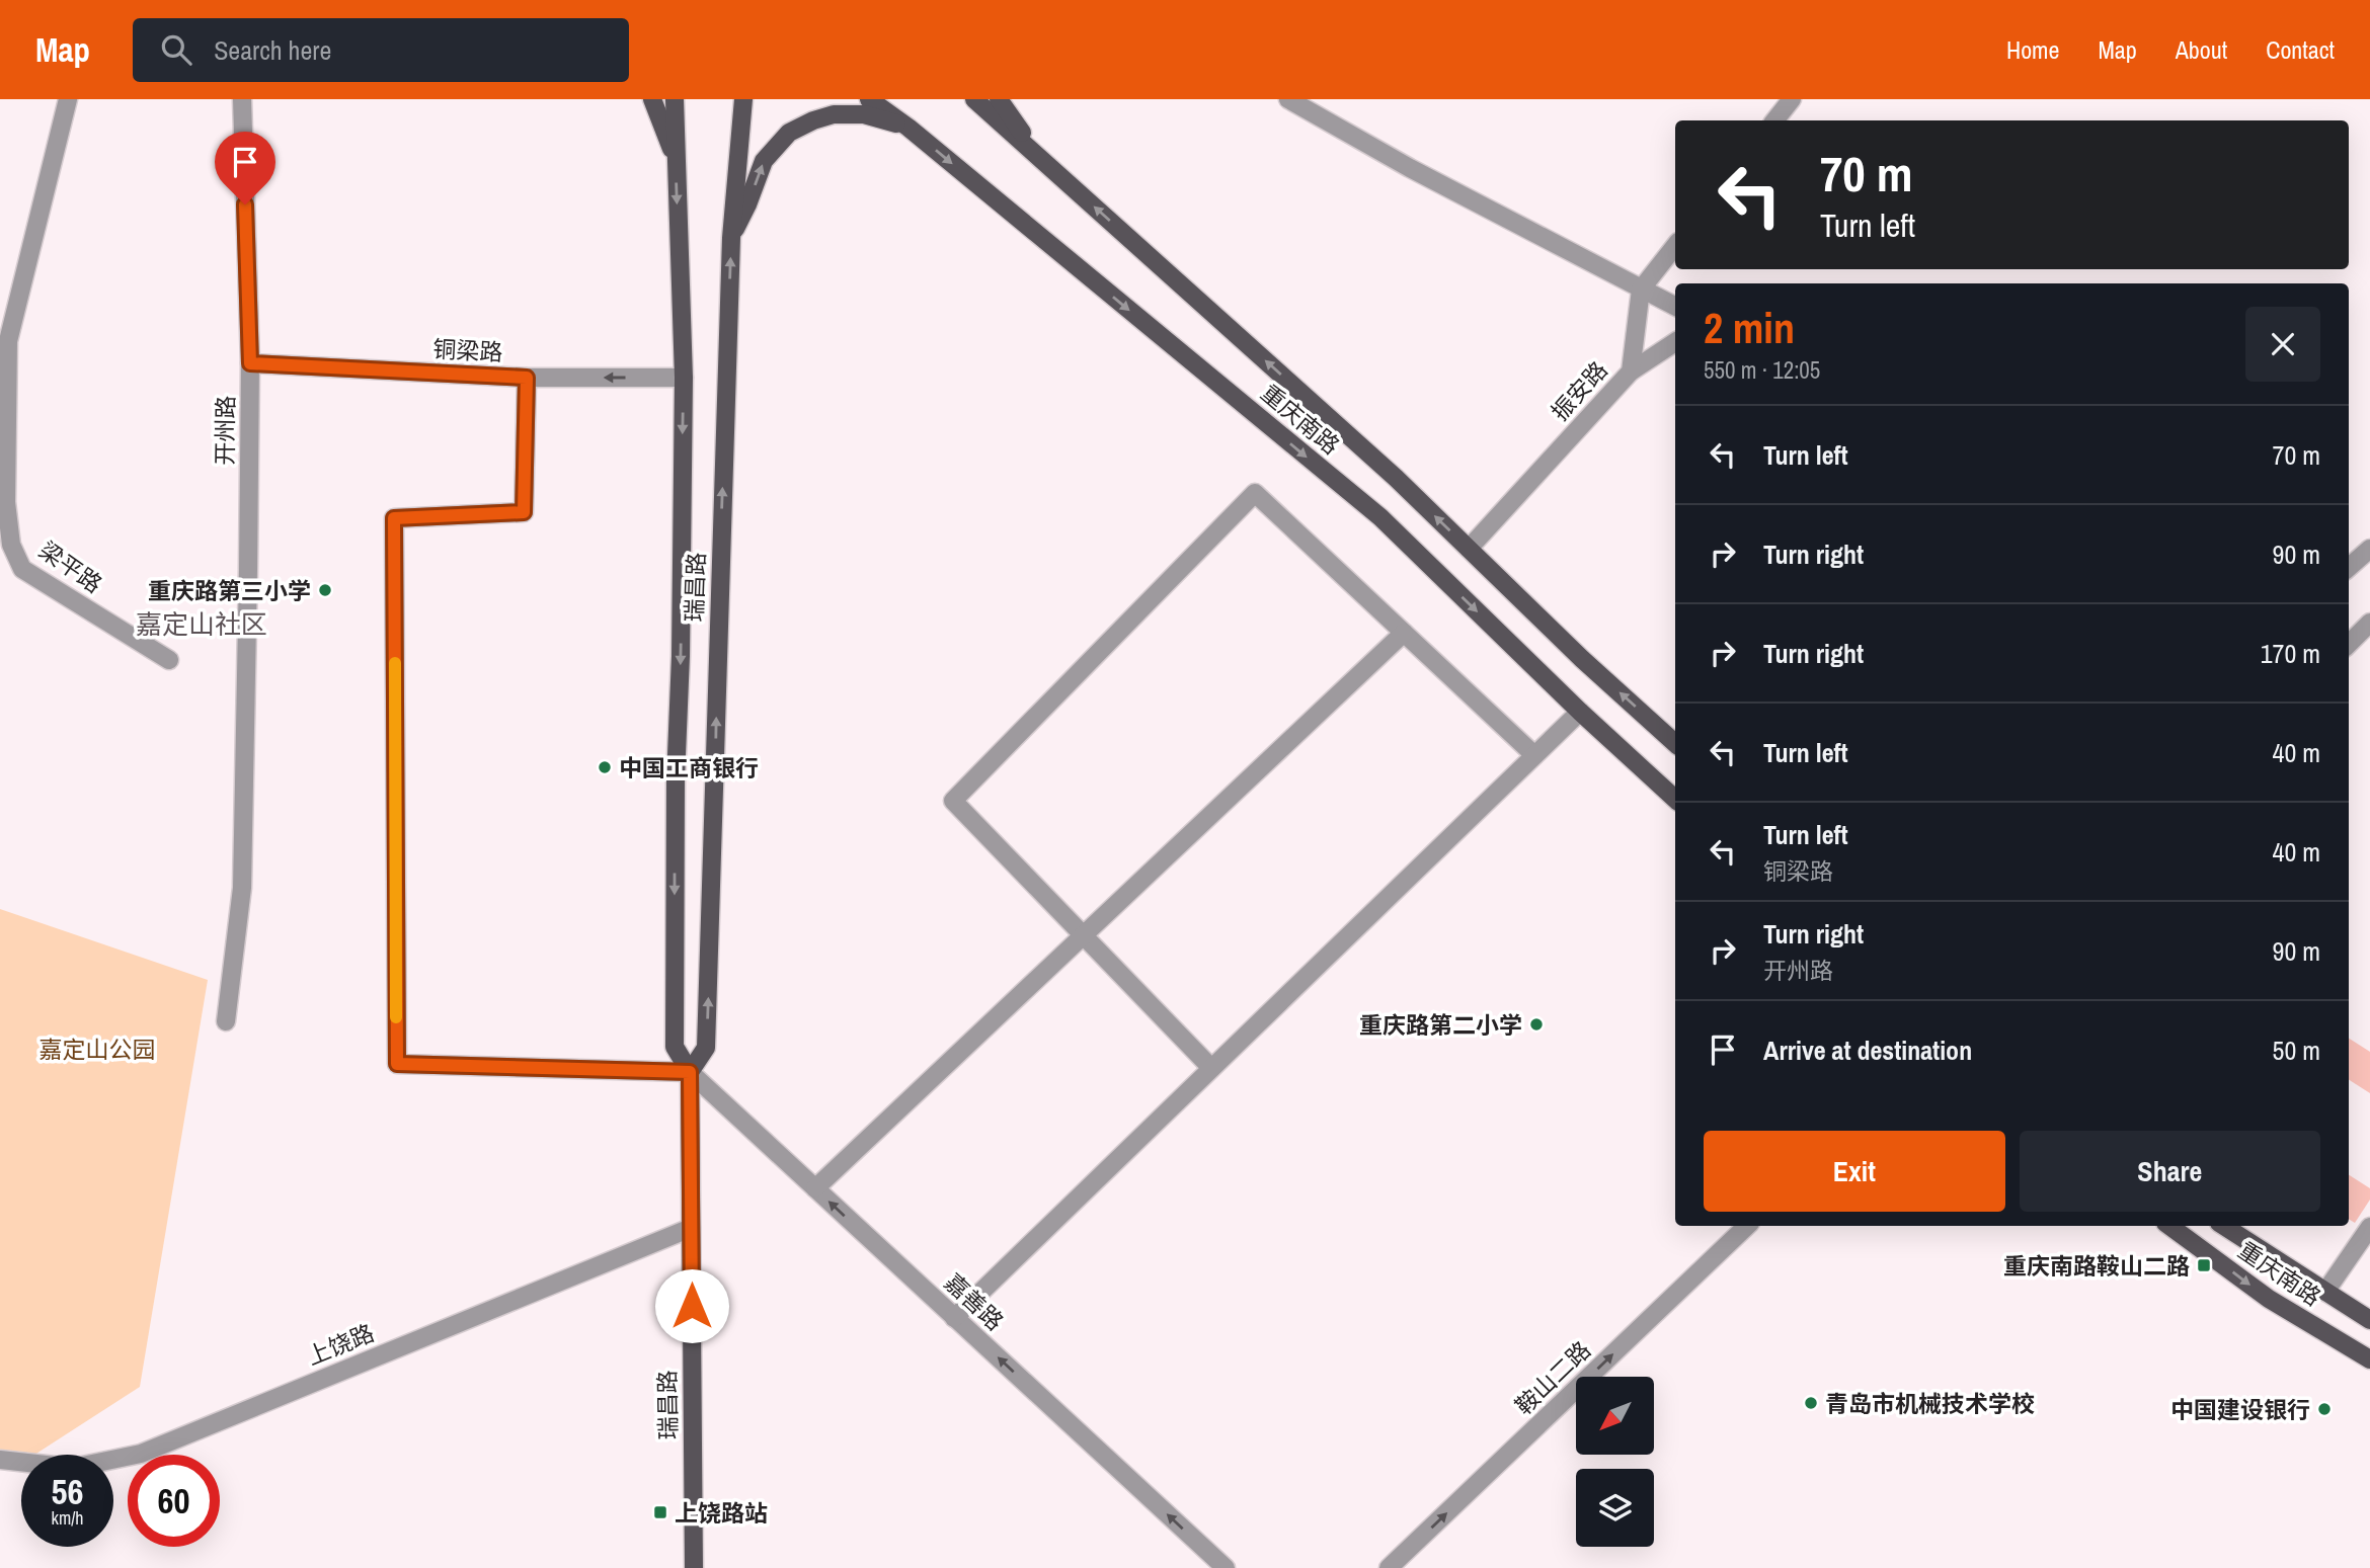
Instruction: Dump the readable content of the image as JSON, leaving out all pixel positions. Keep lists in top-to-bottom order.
{
  "streets": {
    "main road": ["重庆南路", "瑞昌路"],
    "street": [
      "铜梁路",
      "振安路",
      "开州路",
      "梁平路",
      "嘉善路",
      "上饶路",
      "鞍山二路"
    ]
  },
  "crossings": [
    ["铜梁路", "开州路"],
    ["铜梁路", "瑞昌路"],
    ["振安路", "重庆南路"],
    ["瑞昌路", "嘉善路"],
    ["瑞昌路", "上饶路"]
  ],
  "one_way": ["铜梁路", "嘉善路", "鞍山二路"],
  "districts": ["嘉定山社区"],
  "parks": ["嘉定山公园"],
  "places": {
    "other": [
      "重庆路第三小学",
      "中国工商银行",
      "重庆路第二小学",
      "青岛市机械技术学校",
      "中国建设银行"
    ],
    "transit": ["重庆南路鞍山二路", "上饶路站"]
  },
  "north": "bottom left",
  "page": {
    "header": "Map",
    "search": "Search here",
    "nav": [
      "Home",
      "Map",
      "About",
      "Contact"
    ],
    "turn": ["70 m", "Turn left"],
    "heading": ["2 min", "550 m · 12:05"],
    "list": [
      {
        "name": "Turn left",
        "value": "70 m"
      },
      {
        "name": "Turn right",
        "value": "90 m"
      },
      {
        "name": "Turn right",
        "value": "170 m"
      },
      {
        "name": "Turn left",
        "value": "40 m"
      },
      {
        "name": "Turn left",
        "note": "铜梁路",
        "value": "40 m"
      },
      {
        "name": "Turn right",
        "note": "开州路",
        "value": "90 m"
      },
      {
        "name": "Arrive at destination",
        "value": "50 m"
      }
    ],
    "buttons": ["Exit", "Share"],
    "speed": "56 km/h",
    "limit": "60"
  }
}
